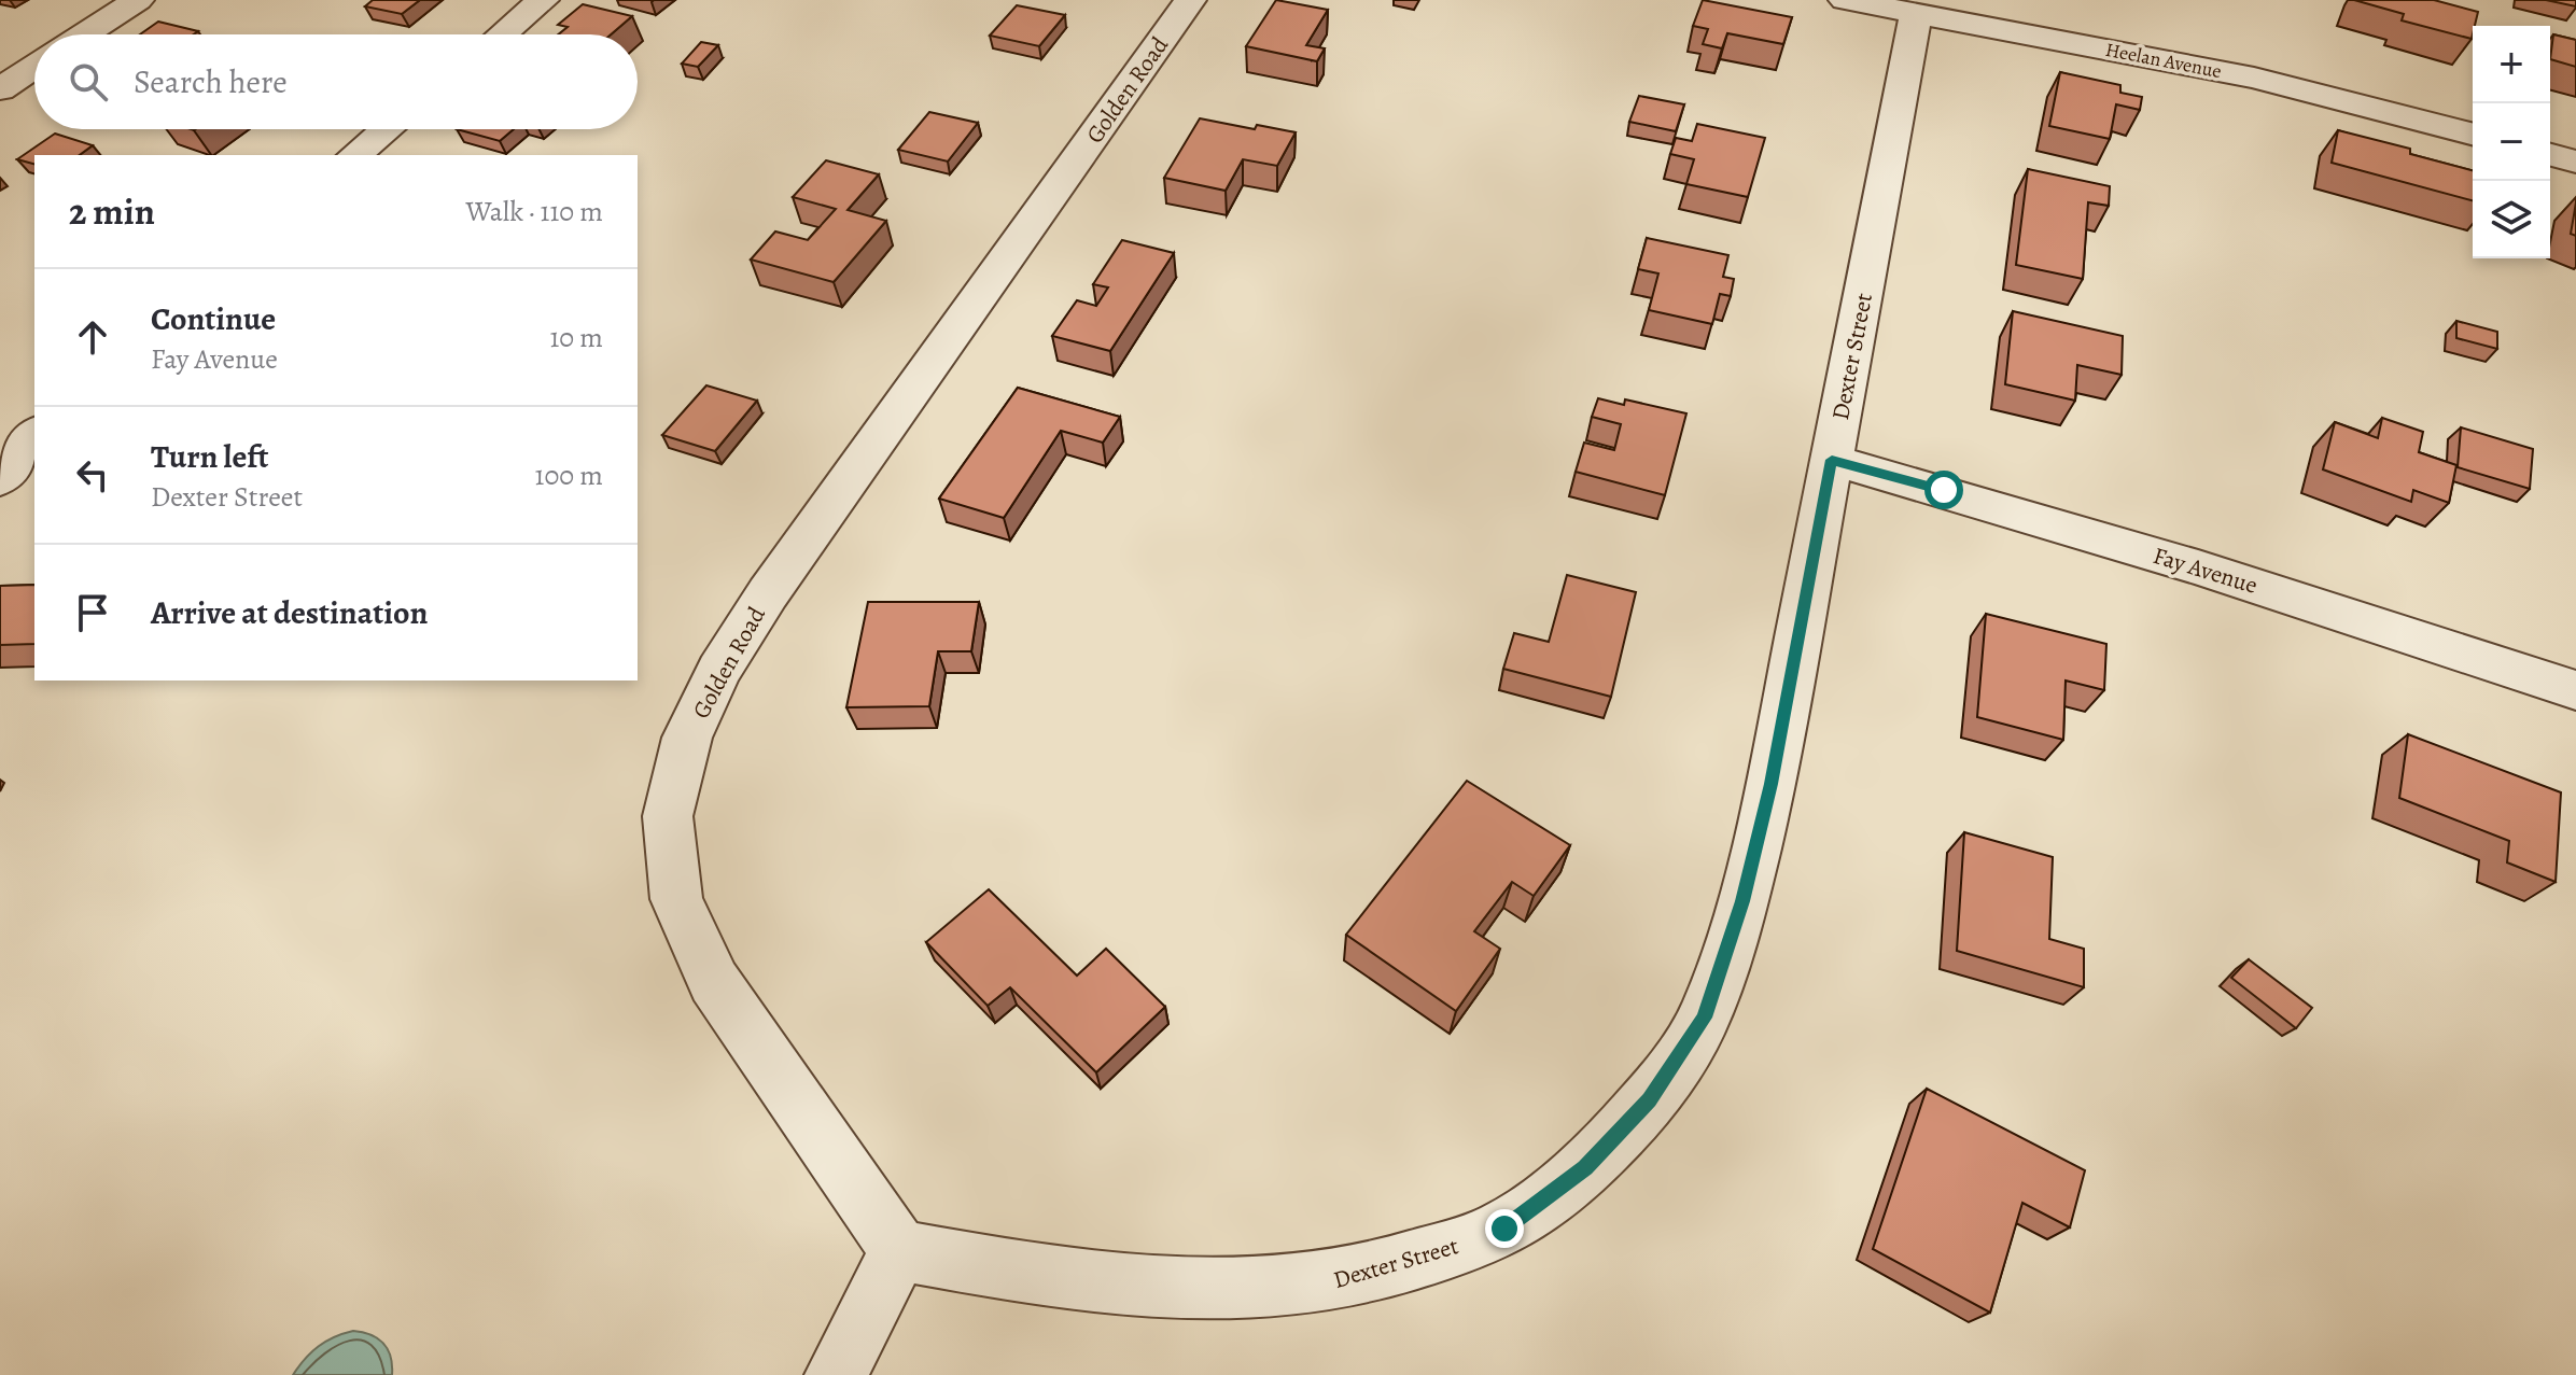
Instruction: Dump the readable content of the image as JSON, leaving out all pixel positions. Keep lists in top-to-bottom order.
{
  "streets": {
    "street": [
      "Heelan Avenue",
      "Golden Road",
      "Dexter Street",
      "Fay Avenue"
    ]
  },
  "crossings": [
    ["Heelan Avenue", "Dexter Street"],
    ["Golden Road", "Dexter Street"],
    ["Dexter Street", "Fay Avenue"]
  ],
  "page": {
    "map_buttons": ["+", "−"],
    "search": "Search here",
    "heading": ["2 min", "Walk · 110 m"],
    "list": [
      ["Continue", "Fay Avenue", "10 m"],
      ["Turn left", "Dexter Street", "100 m"],
      "Arrive at destination"
    ]
  }
}
